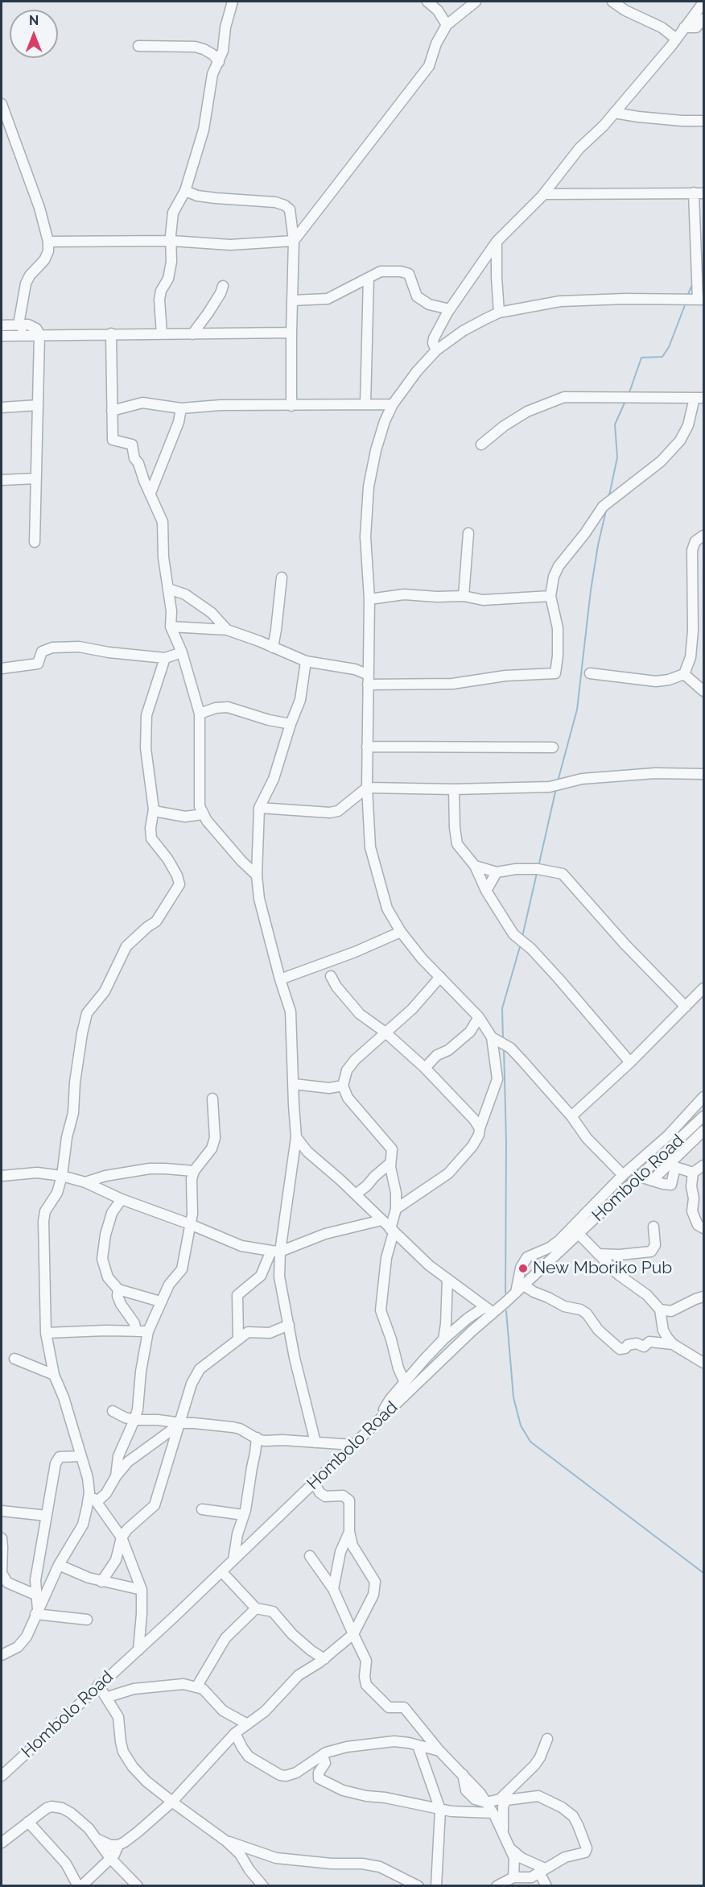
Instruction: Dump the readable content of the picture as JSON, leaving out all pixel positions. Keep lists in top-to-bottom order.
{
  "streets": {
    "street": ["Hombolo Road"]
  },
  "places": ["New Mboriko Pub"],
  "north": "top"
}
